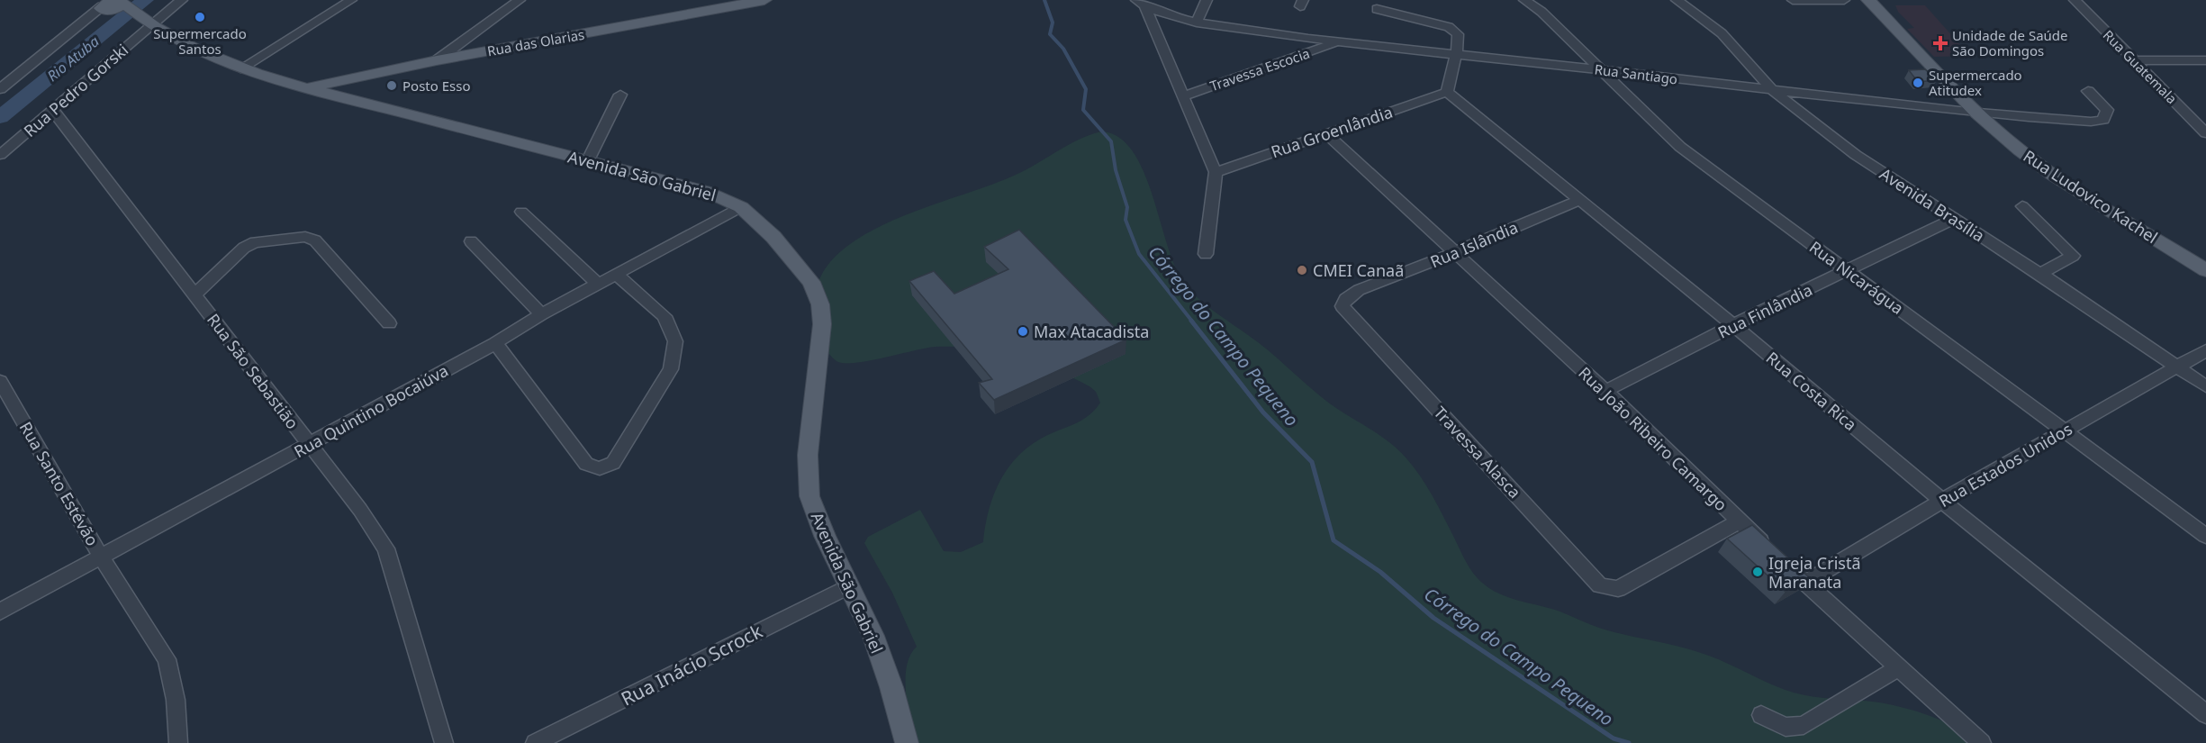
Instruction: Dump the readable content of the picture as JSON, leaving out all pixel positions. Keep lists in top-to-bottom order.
{
  "streets": {
    "main road": ["Rua das Olarias", "Avenida São Gabriel", "Rua Ludovico Kachel"],
    "street": [
      "Rua Guatemala",
      "Travessa Escocia",
      "Rua Santiago",
      "Rua Pedro Gorski",
      "Rua Groenlândia",
      "Avenida Brasília",
      "Rua Islândia",
      "Rua Nicarágua",
      "Rua Finlândia",
      "Rua São Sebastião",
      "Rua Costa Rica",
      "Rua Quintino Bocaiúva",
      "Rua João Ribeiro Camargo",
      "Travessa Alasca",
      "Rua Estados Unidos",
      "Rua Santo Estévão",
      "Rua Inácio Scrock"
    ]
  },
  "crossings": [
    ["Rua das Olarias", "Avenida São Gabriel"],
    ["Travessa Escocia", "Rua Santiago"],
    ["Rua Santiago", "Rua Ludovico Kachel"],
    ["Rua Santiago", "Avenida Brasília"],
    ["Rua Santiago", "Rua Nicarágua"],
    ["Rua Pedro Gorski", "Avenida São Gabriel"],
    ["Rua Pedro Gorski", "Rua São Sebastião"],
    ["Rua Groenlândia", "Rua Costa Rica"],
    ["Rua Groenlândia", "Rua João Ribeiro Camargo"],
    ["Avenida São Gabriel", "Rua Quintino Bocaiúva"],
    ["Avenida São Gabriel", "Rua Inácio Scrock"],
    ["Avenida Brasília", "Rua Finlândia"],
    ["Avenida Brasília", "Rua Estados Unidos"],
    ["Rua Islândia", "Rua Costa Rica"],
    ["Rua Islândia", "Rua João Ribeiro Camargo"],
    ["Rua Islândia", "Travessa Alasca"],
    ["Rua Nicarágua", "Rua Finlândia"],
    ["Rua Nicarágua", "Rua Estados Unidos"],
    ["Rua Finlândia", "Rua Costa Rica"],
    ["Rua Finlândia", "Rua João Ribeiro Camargo"],
    ["Rua São Sebastião", "Rua Quintino Bocaiúva"],
    ["Rua Costa Rica", "Rua Estados Unidos"],
    ["Rua Quintino Bocaiúva", "Rua Santo Estévão"],
    ["Rua João Ribeiro Camargo", "Travessa Alasca"],
    ["Rua João Ribeiro Camargo", "Rua Estados Unidos"]
  ],
  "water": ["Rio Atuba", "Córrego do Campo Pequeno"],
  "places": {
    "other": [
      "Supermercado Santos",
      "Supermercado Atitudex",
      "Posto Esso",
      "CMEI Canaã",
      "Max Atacadista",
      "Igreja Cristã Maranata"
    ],
    "health": ["Unidade de Saúde São Domingos"]
  }
}
